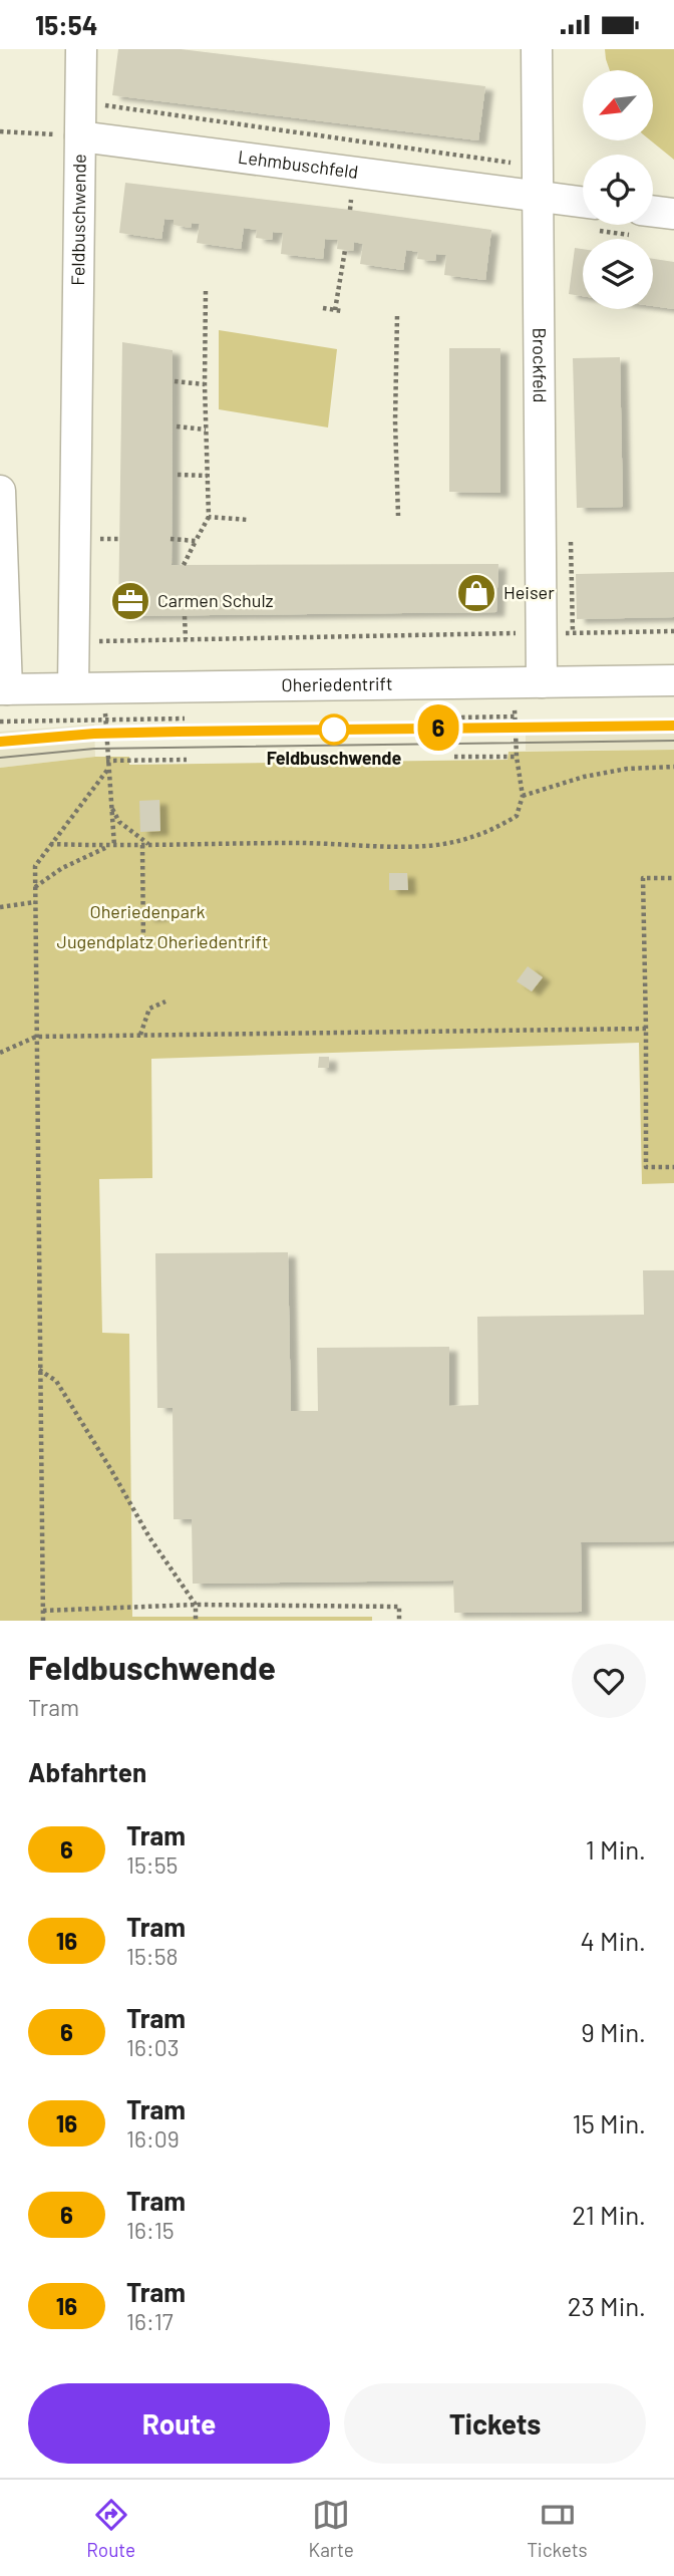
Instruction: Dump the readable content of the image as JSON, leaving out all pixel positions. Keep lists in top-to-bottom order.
{
  "streets": {
    "street": [
      "Lehmbuschfeld",
      "Feldbuschwende",
      "Brockfeld",
      "Oheriedentrift"
    ]
  },
  "crossings": [
    ["Lehmbuschfeld", "Feldbuschwende"],
    ["Lehmbuschfeld", "Brockfeld"],
    ["Feldbuschwende", "Oheriedentrift"],
    ["Brockfeld", "Oheriedentrift"]
  ],
  "parks": ["Oheriedenpark", "Jugendplatz Oheriedentrift"],
  "places": {
    "shop": ["Heiser"],
    "office": ["Carmen Schulz"],
    "other": ["Feldbuschwende"]
  },
  "lines": ["tram line 6"],
  "north": "bottom left",
  "page": {
    "status": "15:54",
    "on_map": "6",
    "heading": [
      ["Feldbuschwende", "Tram"],
      "Abfahrten"
    ],
    "list": [
      {
        "mark": "6",
        "name": "Tram",
        "note": "15:55",
        "value": "1 Min."
      },
      {
        "mark": "16",
        "name": "Tram",
        "note": "15:58",
        "value": "4 Min."
      },
      {
        "mark": "6",
        "name": "Tram",
        "note": "16:03",
        "value": "9 Min."
      },
      {
        "mark": "16",
        "name": "Tram",
        "note": "16:09",
        "value": "15 Min."
      },
      {
        "mark": "6",
        "name": "Tram",
        "note": "16:15",
        "value": "21 Min."
      },
      {
        "mark": "16",
        "name": "Tram",
        "note": "16:17",
        "value": "23 Min."
      }
    ],
    "buttons": ["Route", "Tickets"],
    "tabs": ["Route", "Karte", "Tickets"]
  }
}
